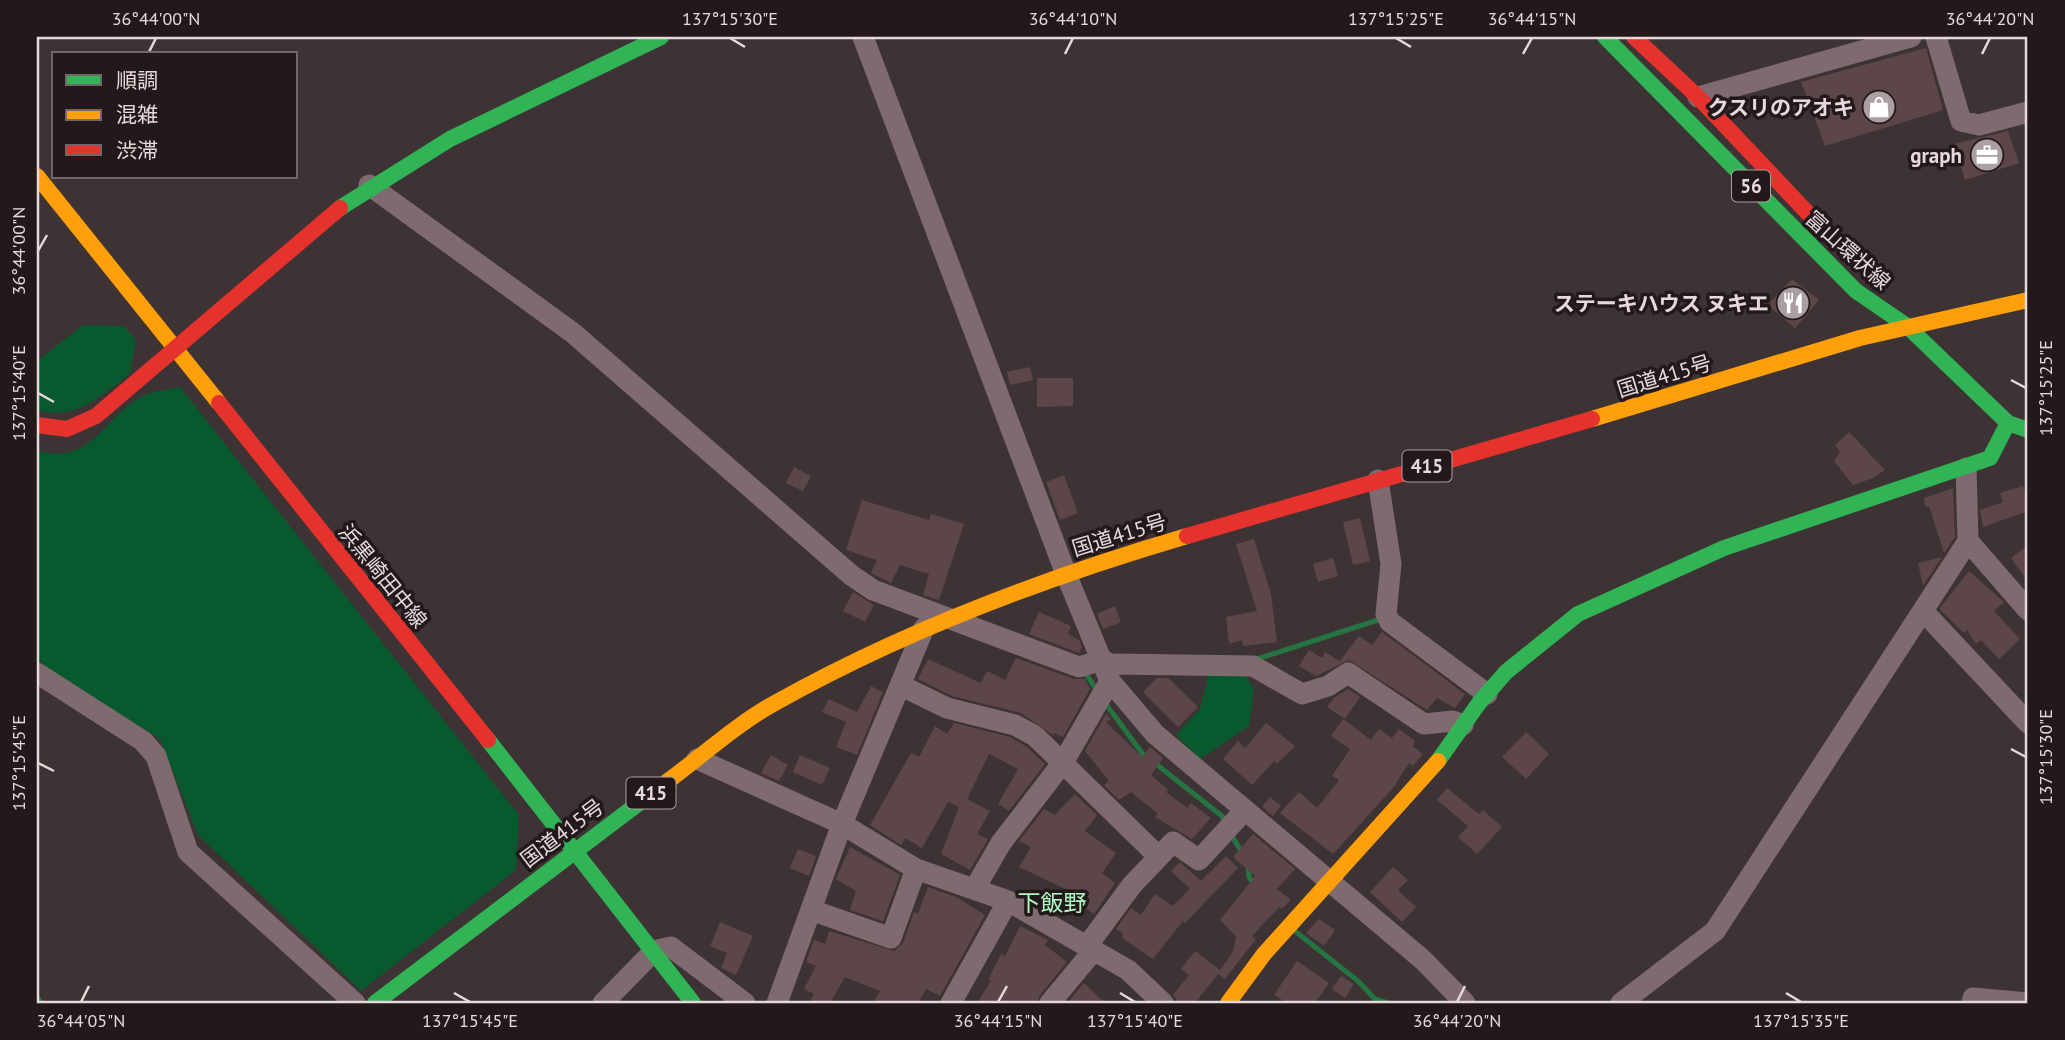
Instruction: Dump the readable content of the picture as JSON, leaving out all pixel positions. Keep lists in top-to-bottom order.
{
  "streets": {
    "main road": [
      "56",
      "富山環状線",
      "国道415号",
      "415",
      "浜黒崎田中線"
    ]
  },
  "crossings": [
    ["富山環状線", "国道415号"],
    ["国道415号", "浜黒崎田中線"]
  ],
  "districts": ["下飯野"],
  "places": {
    "shop": ["クスリのアオキ"],
    "office": ["graph"],
    "restaurant": ["ステーキハウス ヌキエ"]
  },
  "legend": ["順調", "混雑", "渋滞"],
  "coordinates": [
    "36°44'00\"N",
    "137°15'30\"E",
    "36°44'10\"N",
    "137°15'25\"E",
    "36°44'15\"N",
    "36°44'20\"N",
    "137°15'40\"E",
    "137°15'45\"E",
    "36°44'05\"N",
    "137°15'35\"E"
  ]
}
